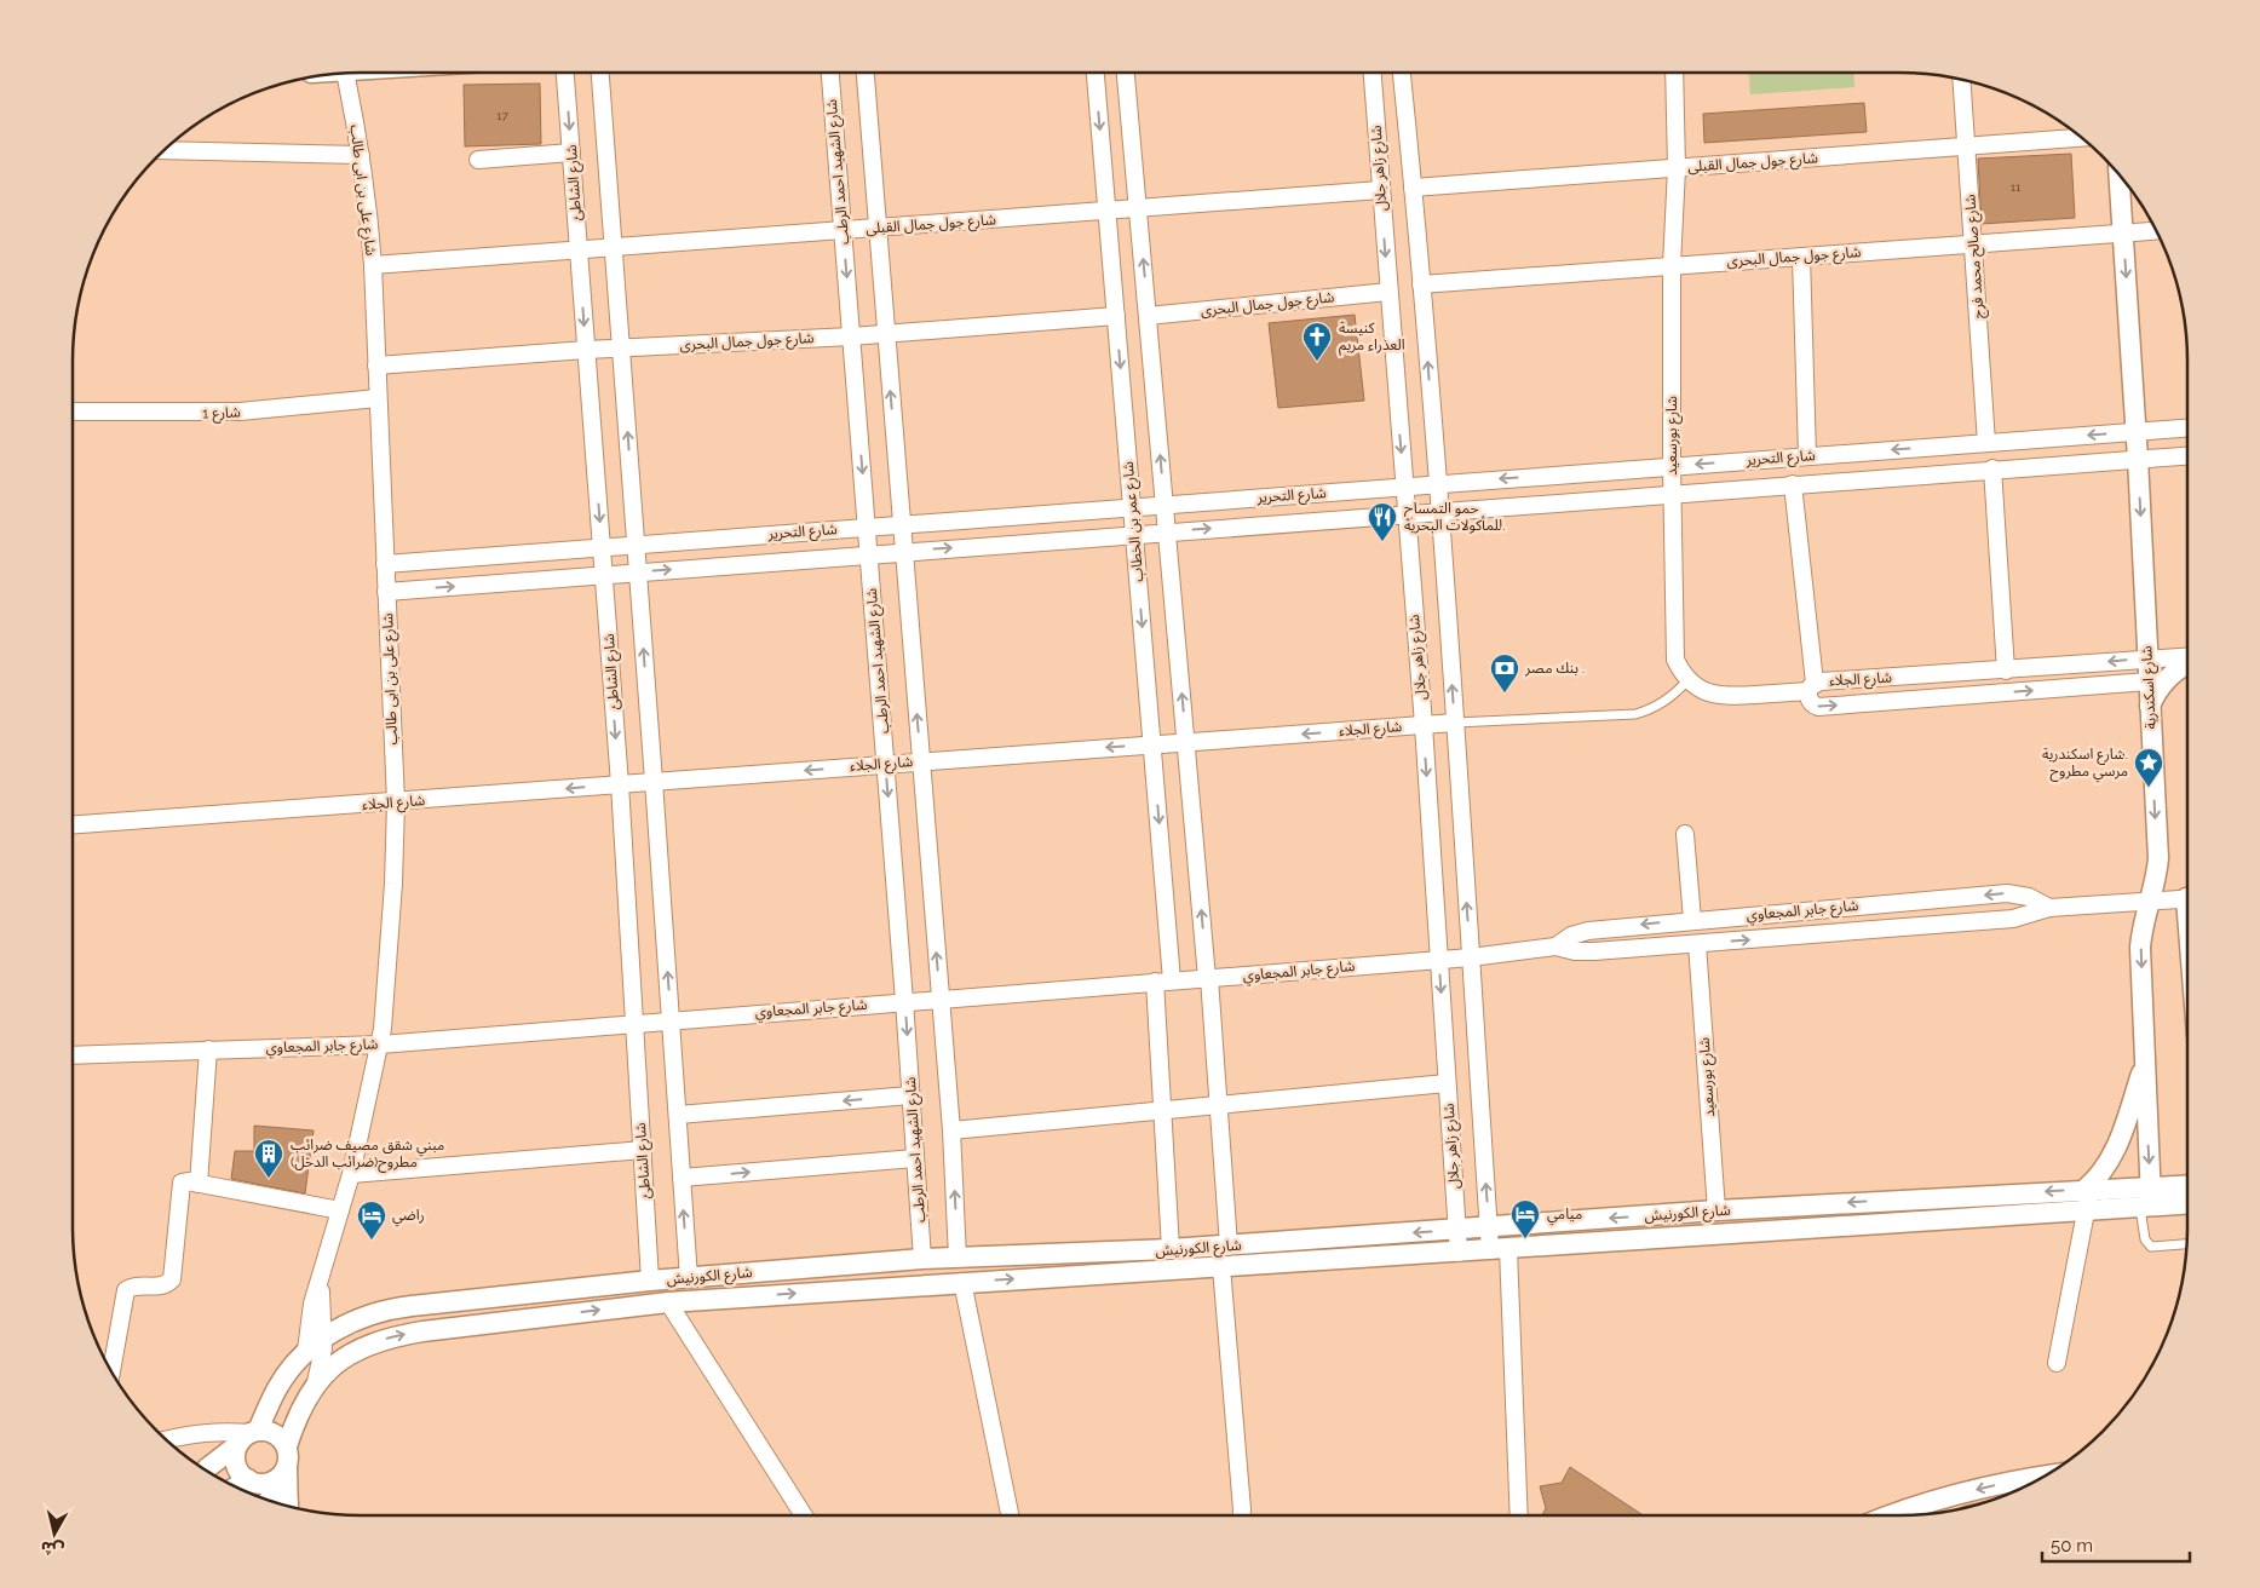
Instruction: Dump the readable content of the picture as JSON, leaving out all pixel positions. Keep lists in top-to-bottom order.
{
  "streets": {
    "street": [
      "شارع جول جمال القبلى",
      "شارع زاهر جلال",
      "شارع الشهيد احمد الرطب",
      "شارع الشاطئ",
      "شارع على بن ابى طالب",
      "شارع جول جمال البحرى",
      "شارع صالح محمد فرج",
      "شارع 1",
      "شارع بورسعيد",
      "شارع التحرير",
      "شارع عمر بن الخطاب",
      "شارع الجلاء",
      "شارع اسكندرية",
      "شارع جابر المجعاوي",
      "شارع الكورنيش"
    ]
  },
  "crossings": [
    ["شارع جول جمال القبلى", "شارع زاهر جلال"],
    ["شارع جول جمال القبلى", "شارع الشهيد احمد الرطب"],
    ["شارع جول جمال القبلى", "شارع الشاطئ"],
    ["شارع جول جمال القبلى", "شارع على بن ابى طالب"],
    ["شارع جول جمال القبلى", "شارع صالح محمد فرج"],
    ["شارع جول جمال القبلى", "شارع بورسعيد"],
    ["شارع جول جمال القبلى", "شارع عمر بن الخطاب"],
    ["شارع زاهر جلال", "شارع جول جمال البحرى"],
    ["شارع زاهر جلال", "شارع التحرير"],
    ["شارع زاهر جلال", "شارع الجلاء"],
    ["شارع زاهر جلال", "شارع جابر المجعاوي"],
    ["شارع زاهر جلال", "شارع الكورنيش"],
    ["شارع الشهيد احمد الرطب", "شارع جول جمال البحرى"],
    ["شارع الشهيد احمد الرطب", "شارع التحرير"],
    ["شارع الشهيد احمد الرطب", "شارع الجلاء"],
    ["شارع الشهيد احمد الرطب", "شارع جابر المجعاوي"],
    ["شارع الشهيد احمد الرطب", "شارع الكورنيش"],
    ["شارع الشاطئ", "شارع جول جمال البحرى"],
    ["شارع الشاطئ", "شارع التحرير"],
    ["شارع الشاطئ", "شارع الجلاء"],
    ["شارع الشاطئ", "شارع جابر المجعاوي"],
    ["شارع الشاطئ", "شارع الكورنيش"],
    ["شارع على بن ابى طالب", "شارع جول جمال البحرى"],
    ["شارع على بن ابى طالب", "شارع 1"],
    ["شارع على بن ابى طالب", "شارع التحرير"],
    ["شارع على بن ابى طالب", "شارع الجلاء"],
    ["شارع على بن ابى طالب", "شارع جابر المجعاوي"],
    ["شارع على بن ابى طالب", "شارع الكورنيش"],
    ["شارع جول جمال البحرى", "شارع صالح محمد فرج"],
    ["شارع جول جمال البحرى", "شارع بورسعيد"],
    ["شارع جول جمال البحرى", "شارع عمر بن الخطاب"],
    ["شارع جول جمال البحرى", "شارع اسكندرية"],
    ["شارع صالح محمد فرج", "شارع التحرير"],
    ["شارع بورسعيد", "شارع التحرير"],
    ["شارع بورسعيد", "شارع الجلاء"],
    ["شارع بورسعيد", "شارع جابر المجعاوي"],
    ["شارع بورسعيد", "شارع الكورنيش"],
    ["شارع التحرير", "شارع عمر بن الخطاب"],
    ["شارع التحرير", "شارع اسكندرية"],
    ["شارع عمر بن الخطاب", "شارع الجلاء"],
    ["شارع عمر بن الخطاب", "شارع جابر المجعاوي"],
    ["شارع الجلاء", "شارع اسكندرية"],
    ["شارع اسكندرية", "شارع جابر المجعاوي"],
    ["شارع اسكندرية", "شارع الكورنيش"]
  ],
  "one_way": ["شارع اسكندرية"],
  "places": {
    "church": ["كنيسة العذراء مريم"],
    "restaurant": ["حمو التمساح للمأكولات البحرية."],
    "bank": ["بنك مصر ."],
    "place": ["شارع اسكندرية. مرسي مطروح"],
    "building": ["مبني شقق مصيف ضرائب مطروح(ضرائب الدخل)"],
    "hotel": ["ميامي", "راضي"]
  },
  "house_numbers": ["17", "11"],
  "scale_bar": "50 m",
  "north": "bottom"
}
